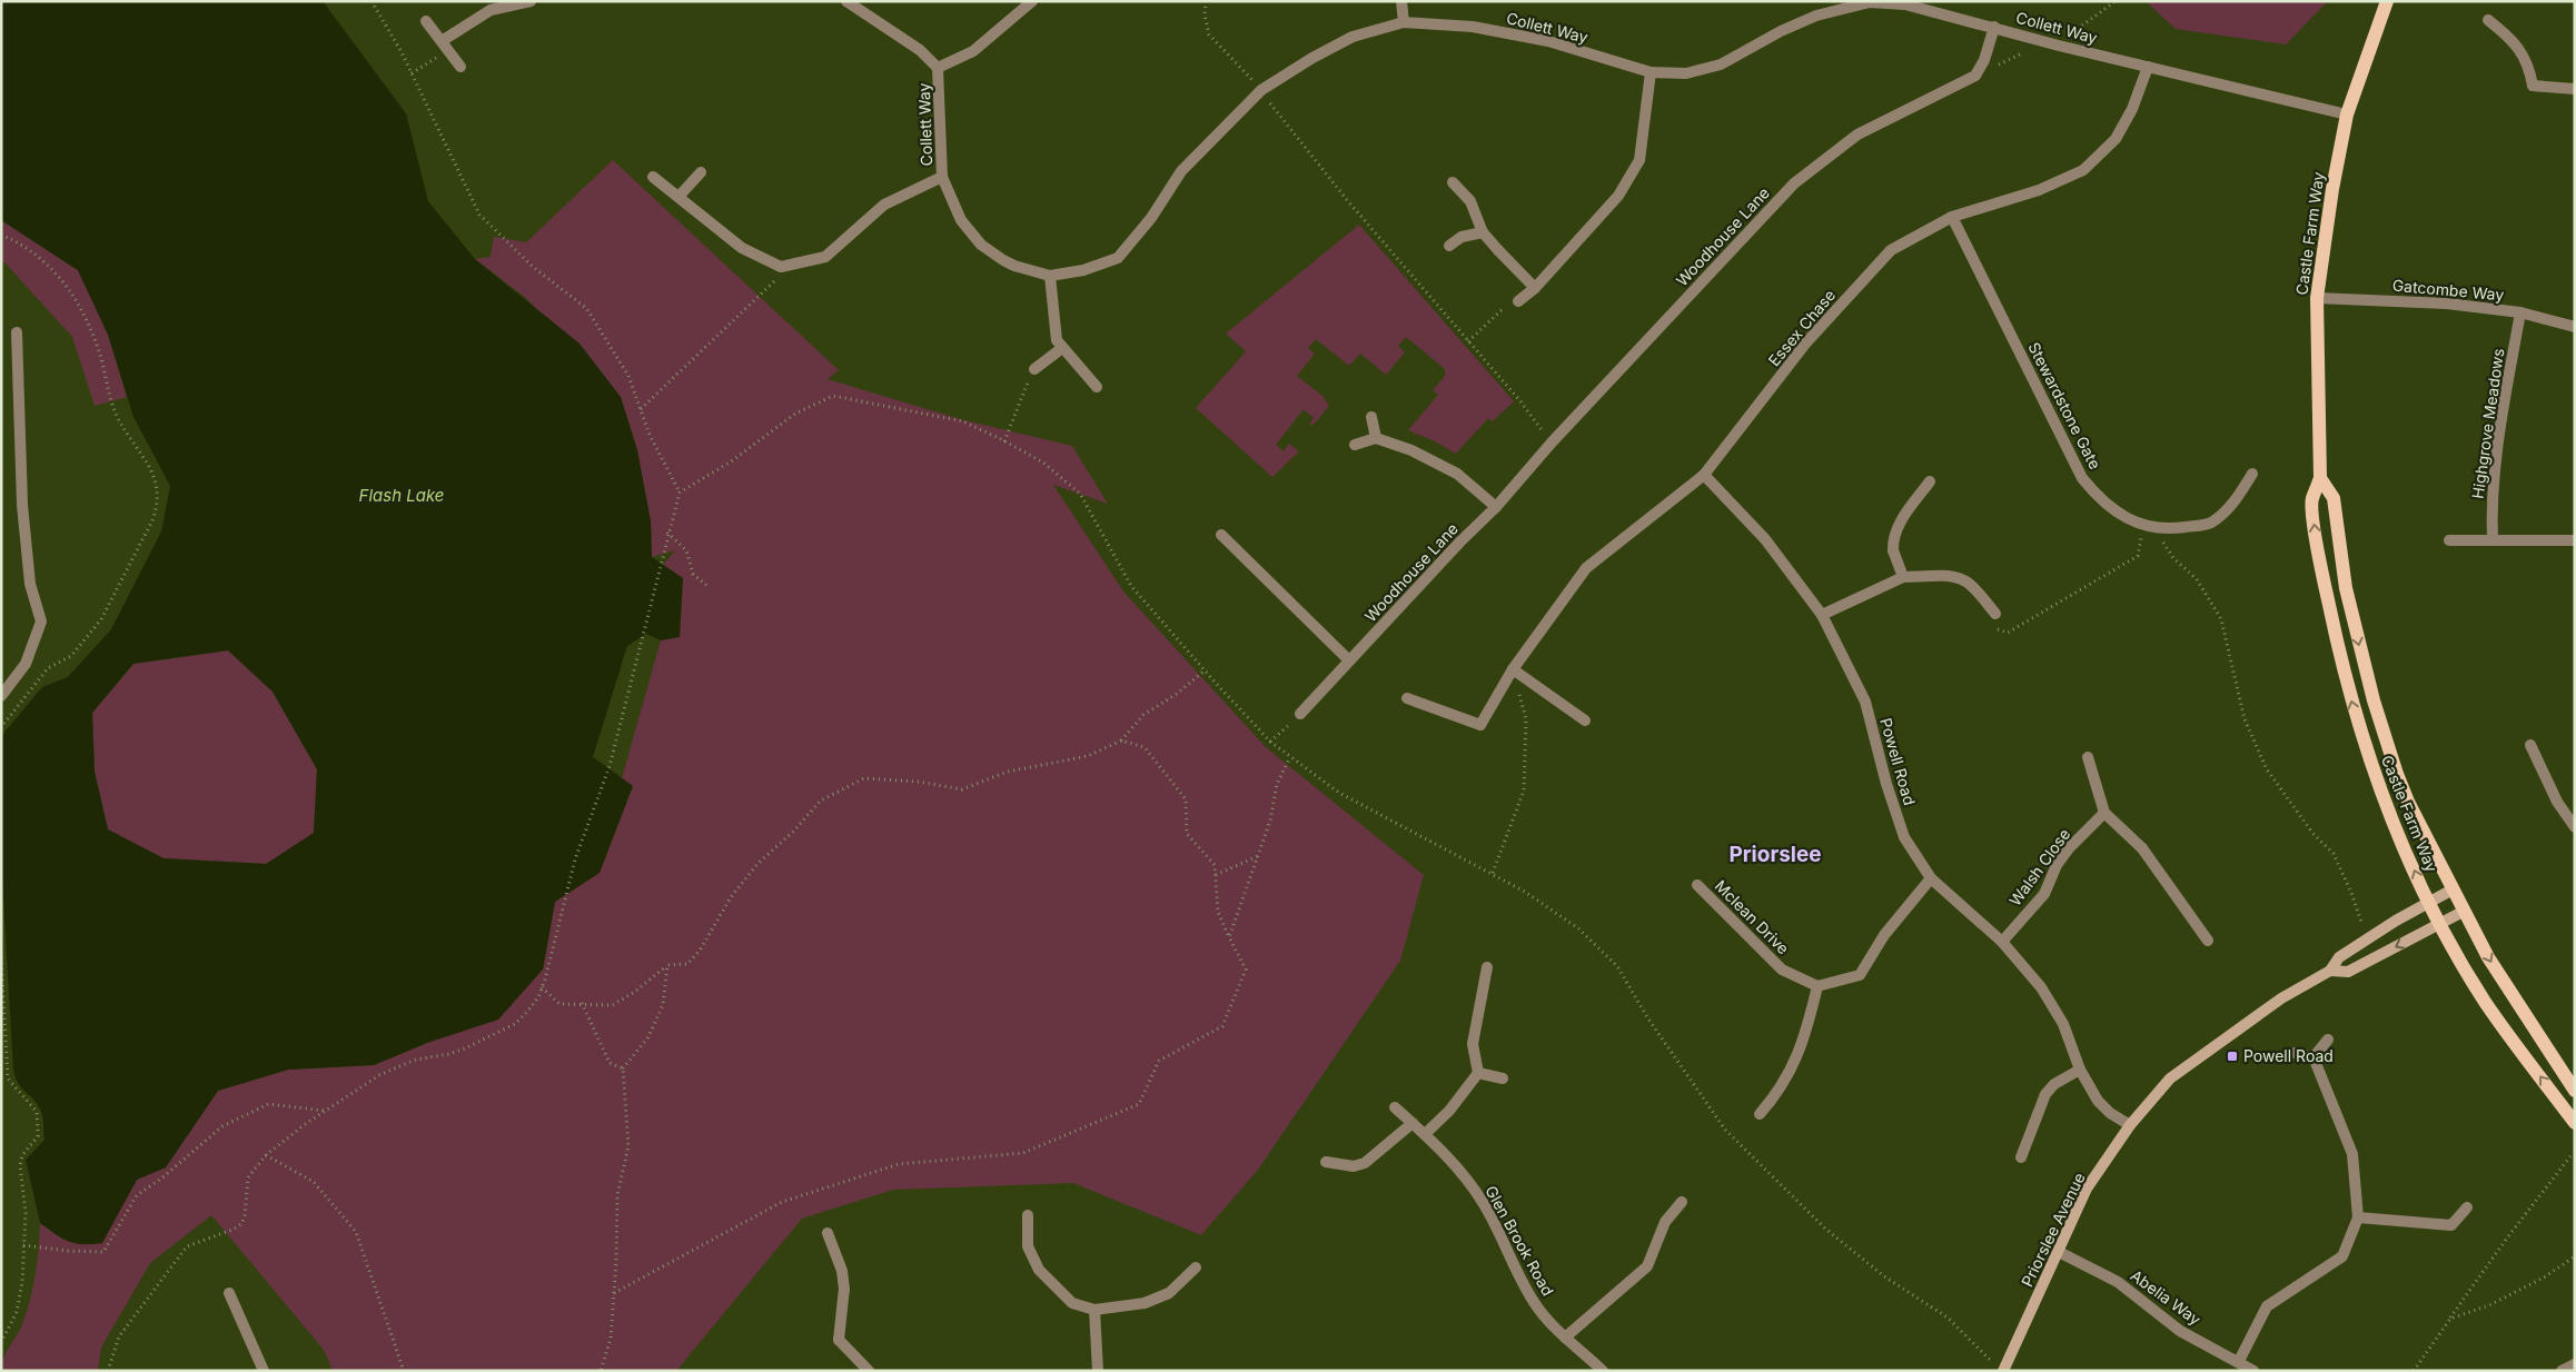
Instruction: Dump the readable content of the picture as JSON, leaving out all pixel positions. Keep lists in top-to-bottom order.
{
  "streets": {
    "main road": ["Castle Farm Way"],
    "street": [
      "Collett Way",
      "Woodhouse Lane",
      "Gatcombe Way",
      "Essex Chase",
      "Stewardstone Gate",
      "Highgrove Meadows",
      "Powell Road",
      "Walsh Close",
      "Mclean Drive",
      "Priorslee Avenue",
      "Glen Brook Road",
      "Abelia Way"
    ]
  },
  "crossings": [
    ["Collett Way", "Castle Farm Way"],
    ["Collett Way", "Woodhouse Lane"],
    ["Collett Way", "Essex Chase"],
    ["Castle Farm Way", "Gatcombe Way"],
    ["Castle Farm Way", "Priorslee Avenue"],
    ["Gatcombe Way", "Highgrove Meadows"],
    ["Essex Chase", "Stewardstone Gate"],
    ["Essex Chase", "Powell Road"],
    ["Powell Road", "Walsh Close"],
    ["Powell Road", "Priorslee Avenue"],
    ["Priorslee Avenue", "Abelia Way"]
  ],
  "districts": ["Priorslee"],
  "water": ["Flash Lake"],
  "places": {
    "transit": ["Powell Road"]
  }
}
